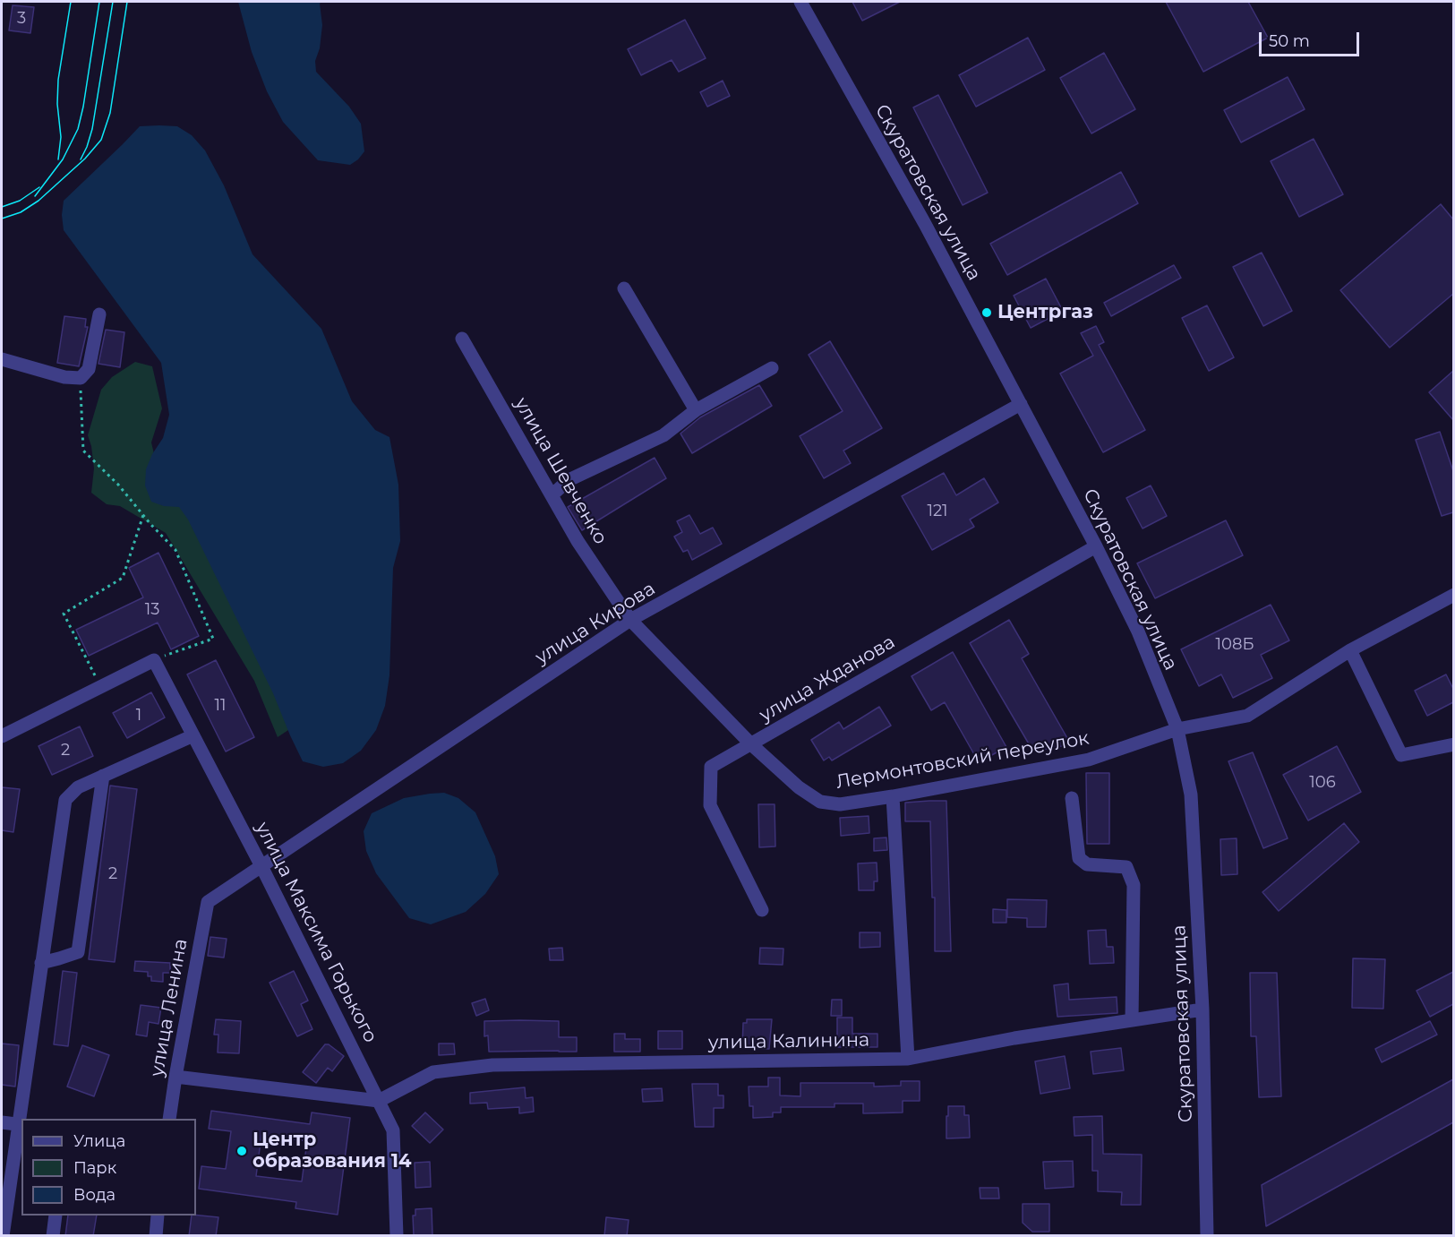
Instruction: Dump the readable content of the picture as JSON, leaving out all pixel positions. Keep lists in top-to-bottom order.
{
  "streets": {
    "street": [
      "Скуратовская улица",
      "улица Шевченко",
      "улица Кирова",
      "улица Жданова",
      "Лермонтовский переулок",
      "улица Максима Горького",
      "улица Ленина",
      "улица Калинина"
    ]
  },
  "crossings": [
    ["Скуратовская улица", "улица Кирова"],
    ["Скуратовская улица", "улица Жданова"],
    ["Скуратовская улица", "Лермонтовский переулок"],
    ["Скуратовская улица", "улица Калинина"],
    ["улица Шевченко", "улица Кирова"],
    ["улица Шевченко", "Лермонтовский переулок"],
    ["улица Кирова", "Лермонтовский переулок"],
    ["улица Кирова", "улица Максима Горького"],
    ["улица Кирова", "улица Ленина"],
    ["улица Жданова", "Лермонтовский переулок"],
    ["улица Максима Горького", "улица Калинина"]
  ],
  "places": ["Центргаз", "Центр образования 14"],
  "house_numbers": [
    "3",
    "121",
    "13",
    "108Б",
    "11",
    "1",
    "2",
    "106",
    "2"
  ],
  "legend": ["Улица", "Парк", "Вода"],
  "scale_bar": "50 m"
}
